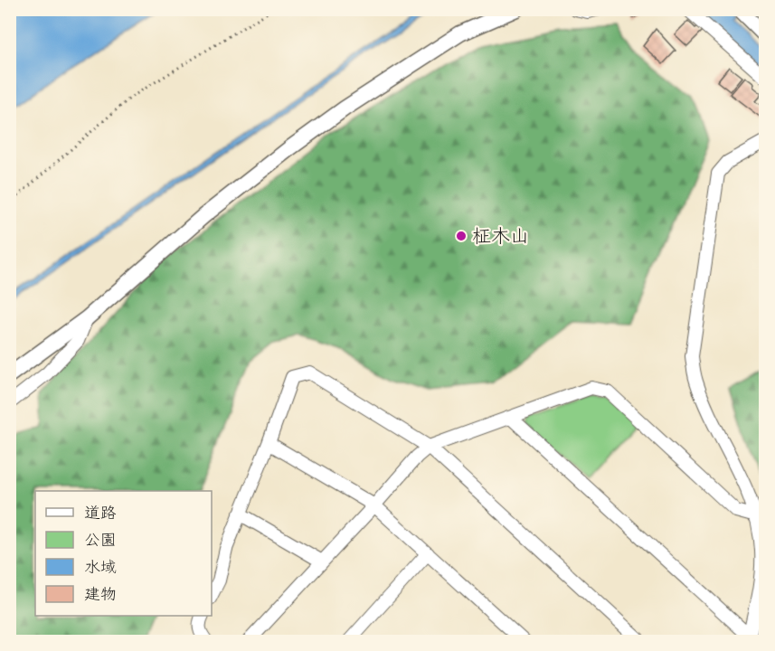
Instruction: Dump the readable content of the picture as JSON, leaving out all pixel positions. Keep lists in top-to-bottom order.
{
  "places": ["柾木山"],
  "legend": [
    "道路",
    "公園",
    "水域",
    "建物"
  ]
}
